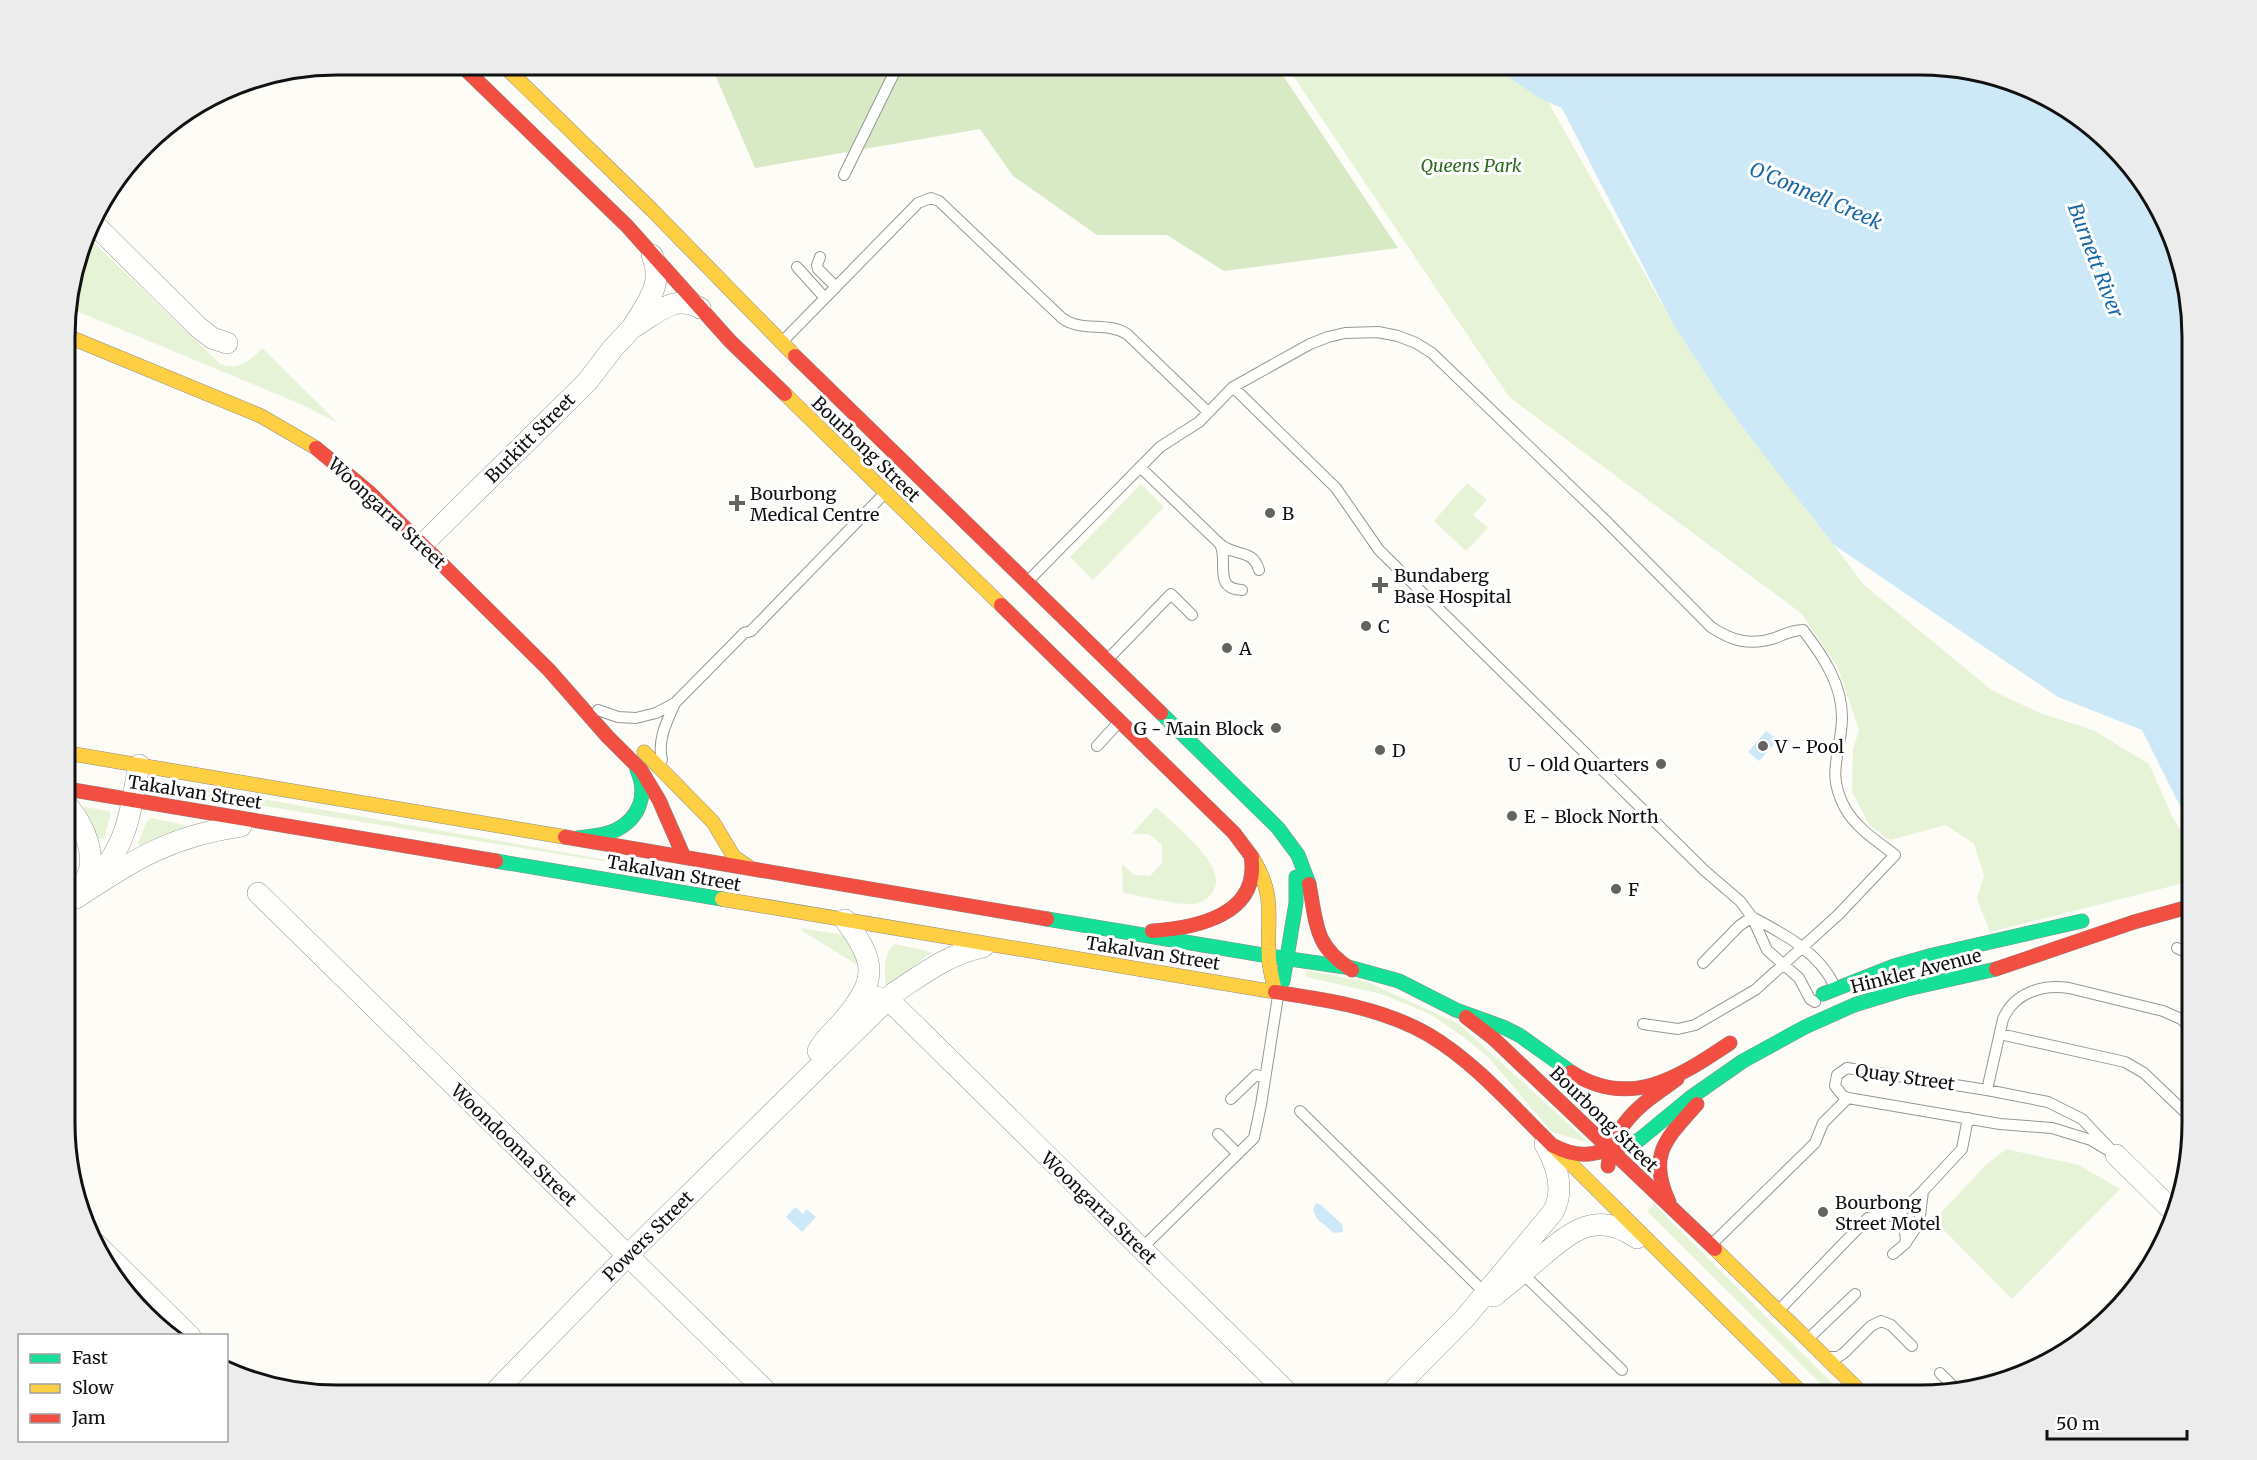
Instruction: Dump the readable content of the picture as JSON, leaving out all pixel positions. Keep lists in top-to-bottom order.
{
  "streets": {
    "main road": [
      "Bourbong Street",
      "Woongarra Street",
      "Takalvan Street",
      "Hinkler Avenue"
    ],
    "street": [
      "Burkitt Street",
      "Quay Street",
      "Woondooma Street",
      "Powers Street"
    ]
  },
  "crossings": [
    ["Burkitt Street", "Bourbong Street"],
    ["Burkitt Street", "Woongarra Street"],
    ["Bourbong Street", "Takalvan Street"],
    ["Bourbong Street", "Hinkler Avenue"],
    ["Woongarra Street", "Takalvan Street"],
    ["Woongarra Street", "Powers Street"],
    ["Takalvan Street", "Powers Street"],
    ["Woondooma Street", "Powers Street"]
  ],
  "water": ["O'Connell Creek", "Burnett River"],
  "parks": ["Queens Park"],
  "places": {
    "health": ["Bourbong Medical Centre", "Bundaberg Base Hospital"],
    "other": [
      "B",
      "C",
      "A",
      "G - Main Block",
      "V - Pool",
      "D",
      "U - Old Quarters",
      "E - Block North",
      "F",
      "Bourbong Street Motel"
    ]
  },
  "legend": ["Fast", "Slow", "Jam"],
  "scale_bar": "50 m"
}
